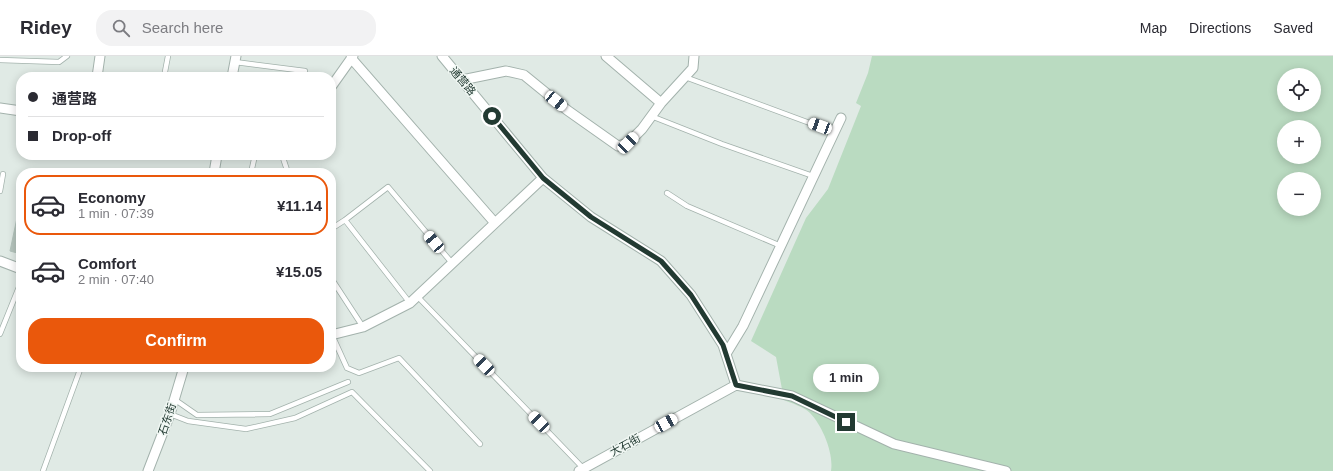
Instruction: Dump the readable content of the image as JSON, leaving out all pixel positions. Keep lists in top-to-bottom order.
{
  "streets": {
    "street": ["通营路", "石东街", "大石街"]
  },
  "crossings": [
    ["通营路", "大石街"]
  ],
  "page": {
    "header": "Ridey",
    "search": "Search here",
    "nav": ["Map", "Directions", "Saved"],
    "map_buttons": ["+", "−"],
    "banner": ["通营路", "Drop-off"],
    "list": [
      {
        "name": "Economy",
        "note": "1 min · 07:39",
        "value": "¥11.14"
      },
      {
        "name": "Comfort",
        "note": "2 min · 07:40",
        "value": "¥15.05"
      }
    ],
    "buttons": "Confirm",
    "bubble": "1 min"
  }
}
